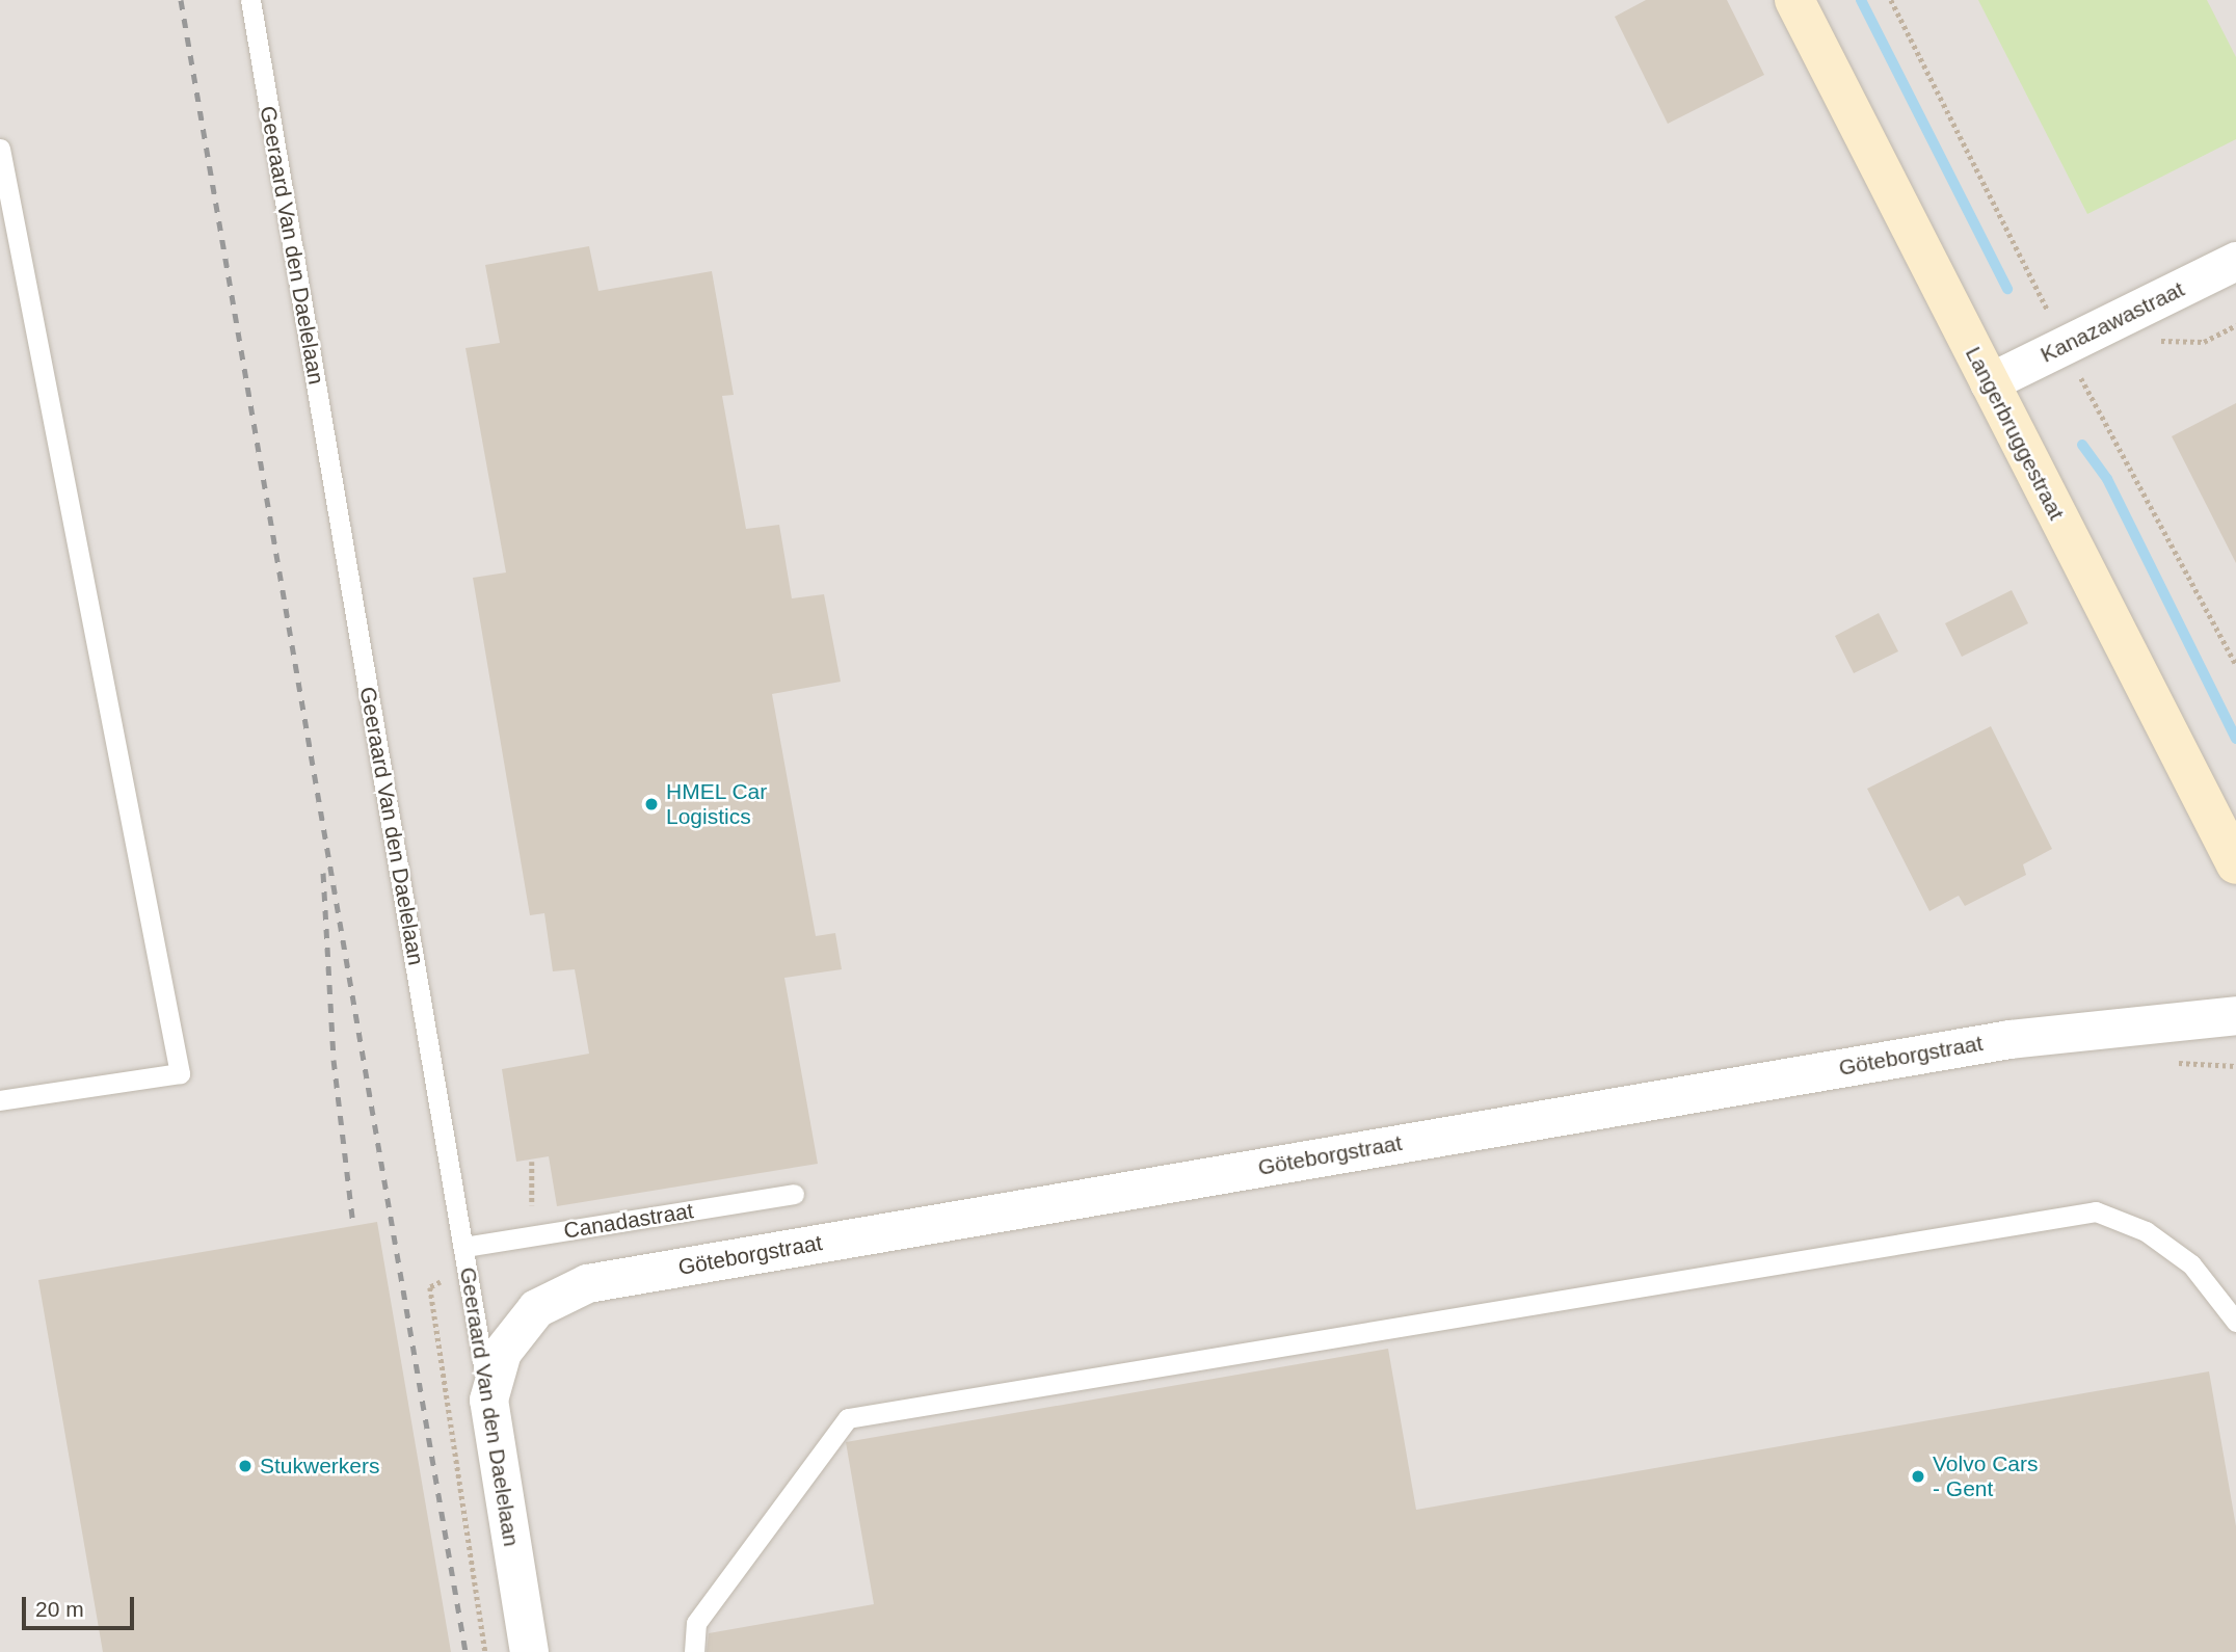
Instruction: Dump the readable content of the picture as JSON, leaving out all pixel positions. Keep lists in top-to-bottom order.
{
  "streets": {
    "main road": ["Langerbruggestraat"],
    "street": ["Geeraard Van den Daelelaan", "Kanazawastraat", "Göteborgstraat"],
    "lane": ["Canadastraat"]
  },
  "crossings": [
    ["Geeraard Van den Daelelaan", "Göteborgstraat"],
    ["Geeraard Van den Daelelaan", "Canadastraat"],
    ["Kanazawastraat", "Langerbruggestraat"]
  ],
  "places": ["HMEL Car Logistics", "Stukwerkers", "Volvo Cars - Gent"],
  "scale_bar": "20 m"
}
